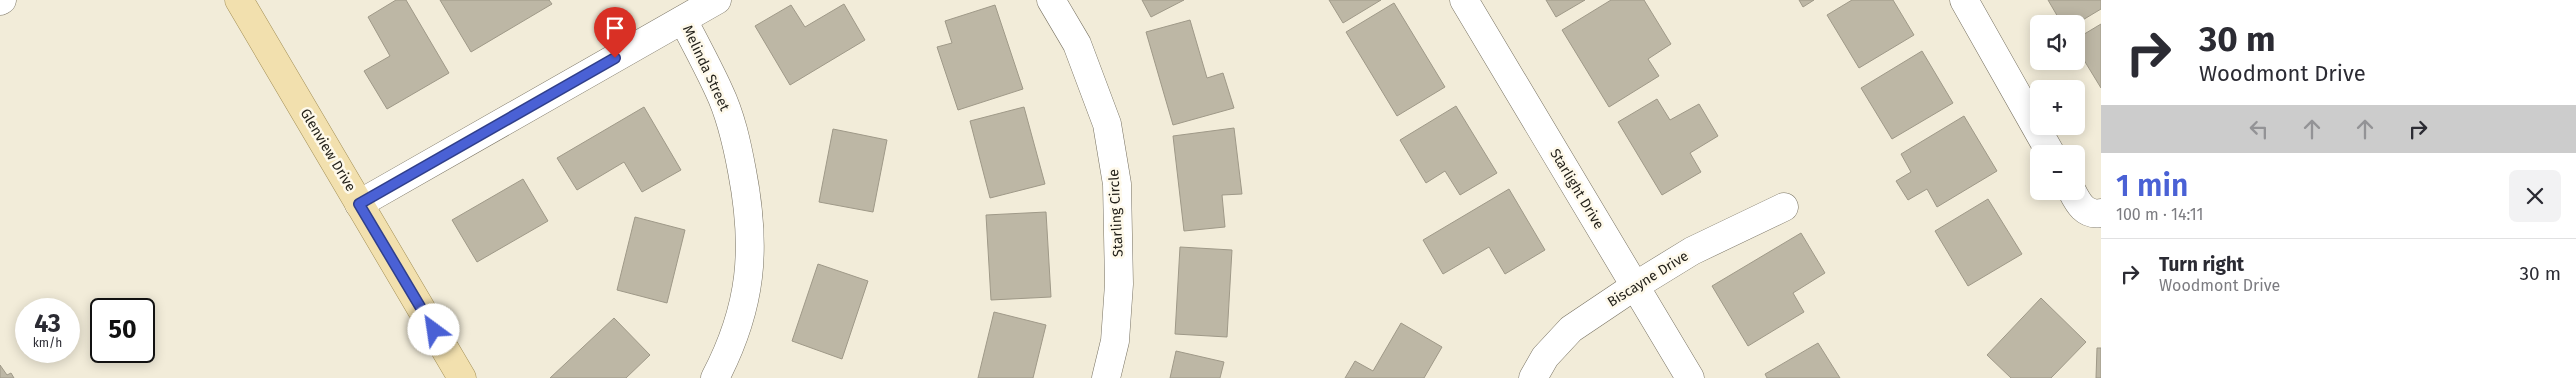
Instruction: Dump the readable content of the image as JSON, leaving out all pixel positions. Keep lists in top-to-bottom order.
{
  "streets": {
    "main road": ["Glenview Drive"],
    "street": [
      "Melinda Street",
      "Starlight Drive",
      "Starling Circle",
      "Biscayne Drive"
    ]
  },
  "crossings": [
    ["Starlight Drive", "Biscayne Drive"]
  ],
  "page": {
    "turn": ["30 m", "Woodmont Drive"],
    "map_buttons": ["+", "−"],
    "heading": ["1 min", "100 m · 14:11"],
    "list": [
      {
        "name": "Turn right",
        "note": "Woodmont Drive",
        "value": "30 m"
      }
    ],
    "speed": "43 km/h",
    "limit": "50"
  }
}
